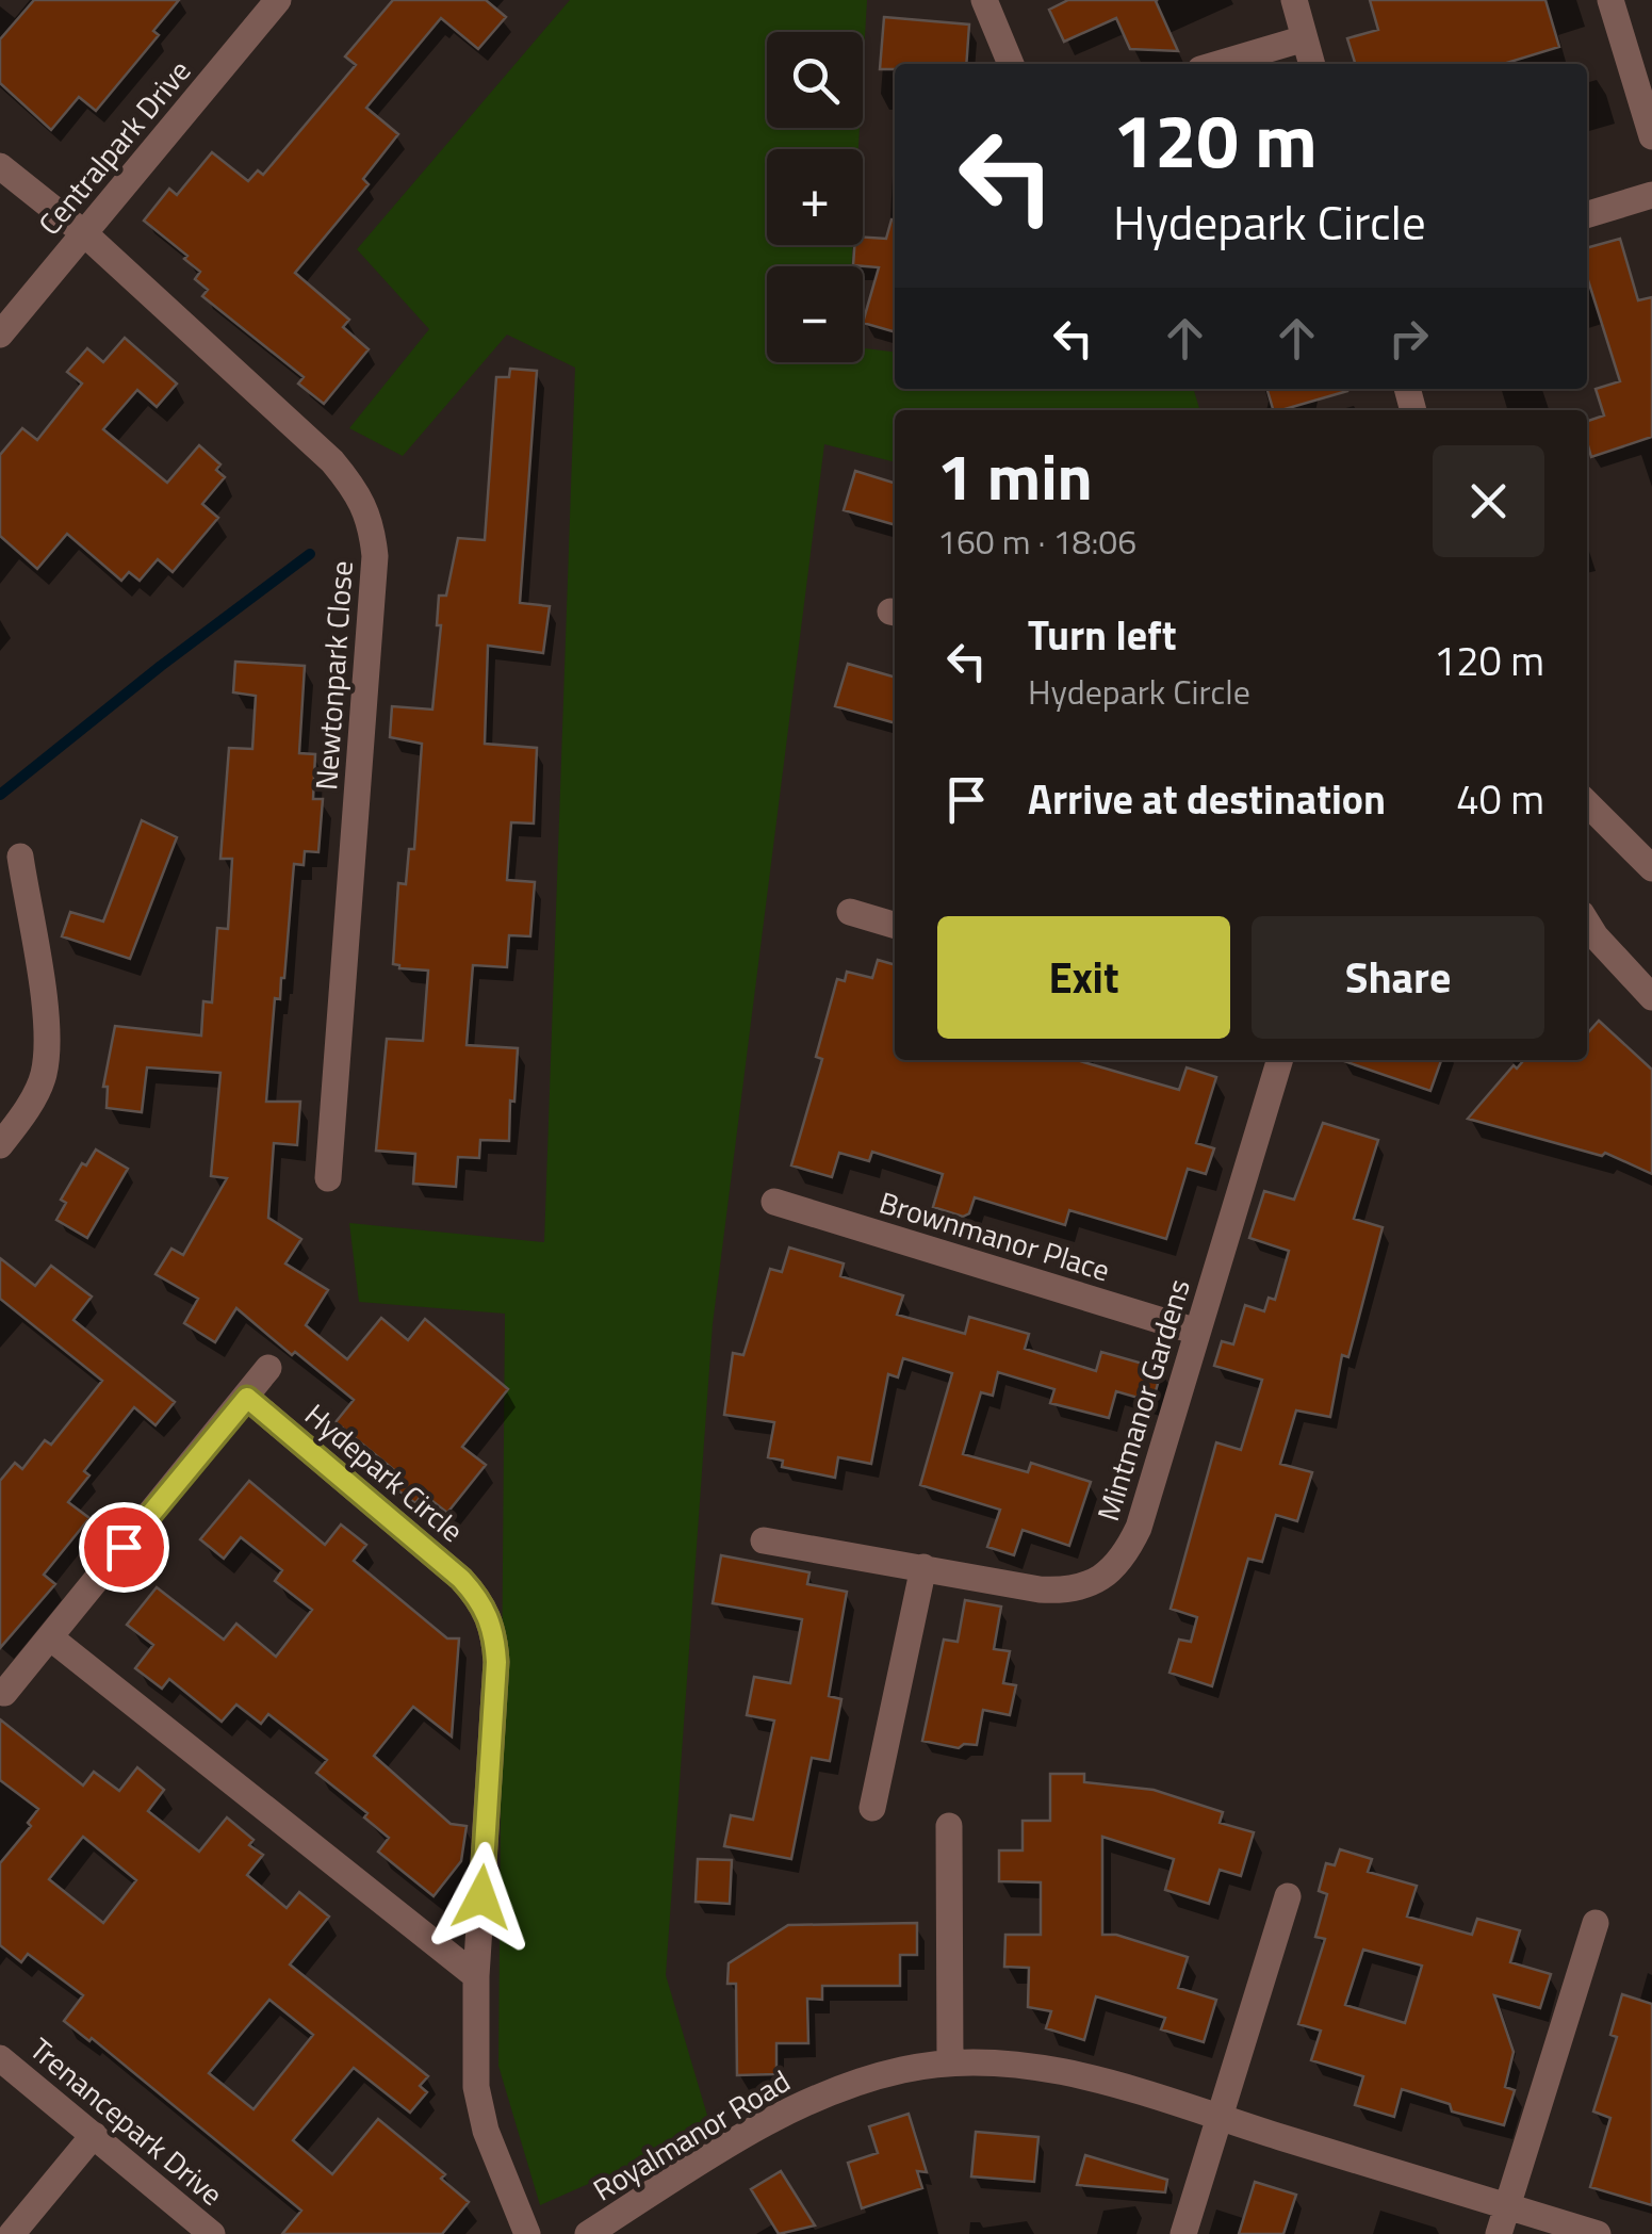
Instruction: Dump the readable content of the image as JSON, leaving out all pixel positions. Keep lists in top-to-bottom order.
{
  "streets": {
    "street": [
      "Centralpark Drive",
      "Newtonpark Close",
      "Brownmanor Place",
      "Mintmanor Gardens",
      "Hydepark Circle",
      "Trenancepark Drive",
      "Royalmanor Road"
    ]
  },
  "crossings": [
    ["Centralpark Drive", "Newtonpark Close"],
    ["Brownmanor Place", "Mintmanor Gardens"]
  ],
  "page": {
    "map_buttons": ["+", "−"],
    "turn": ["120 m", "Hydepark Circle"],
    "heading": ["1 min", "160 m · 18:06"],
    "list": [
      {
        "name": "Turn left",
        "note": "Hydepark Circle",
        "value": "120 m"
      },
      {
        "name": "Arrive at destination",
        "value": "40 m"
      }
    ],
    "buttons": ["Exit", "Share"]
  }
}
